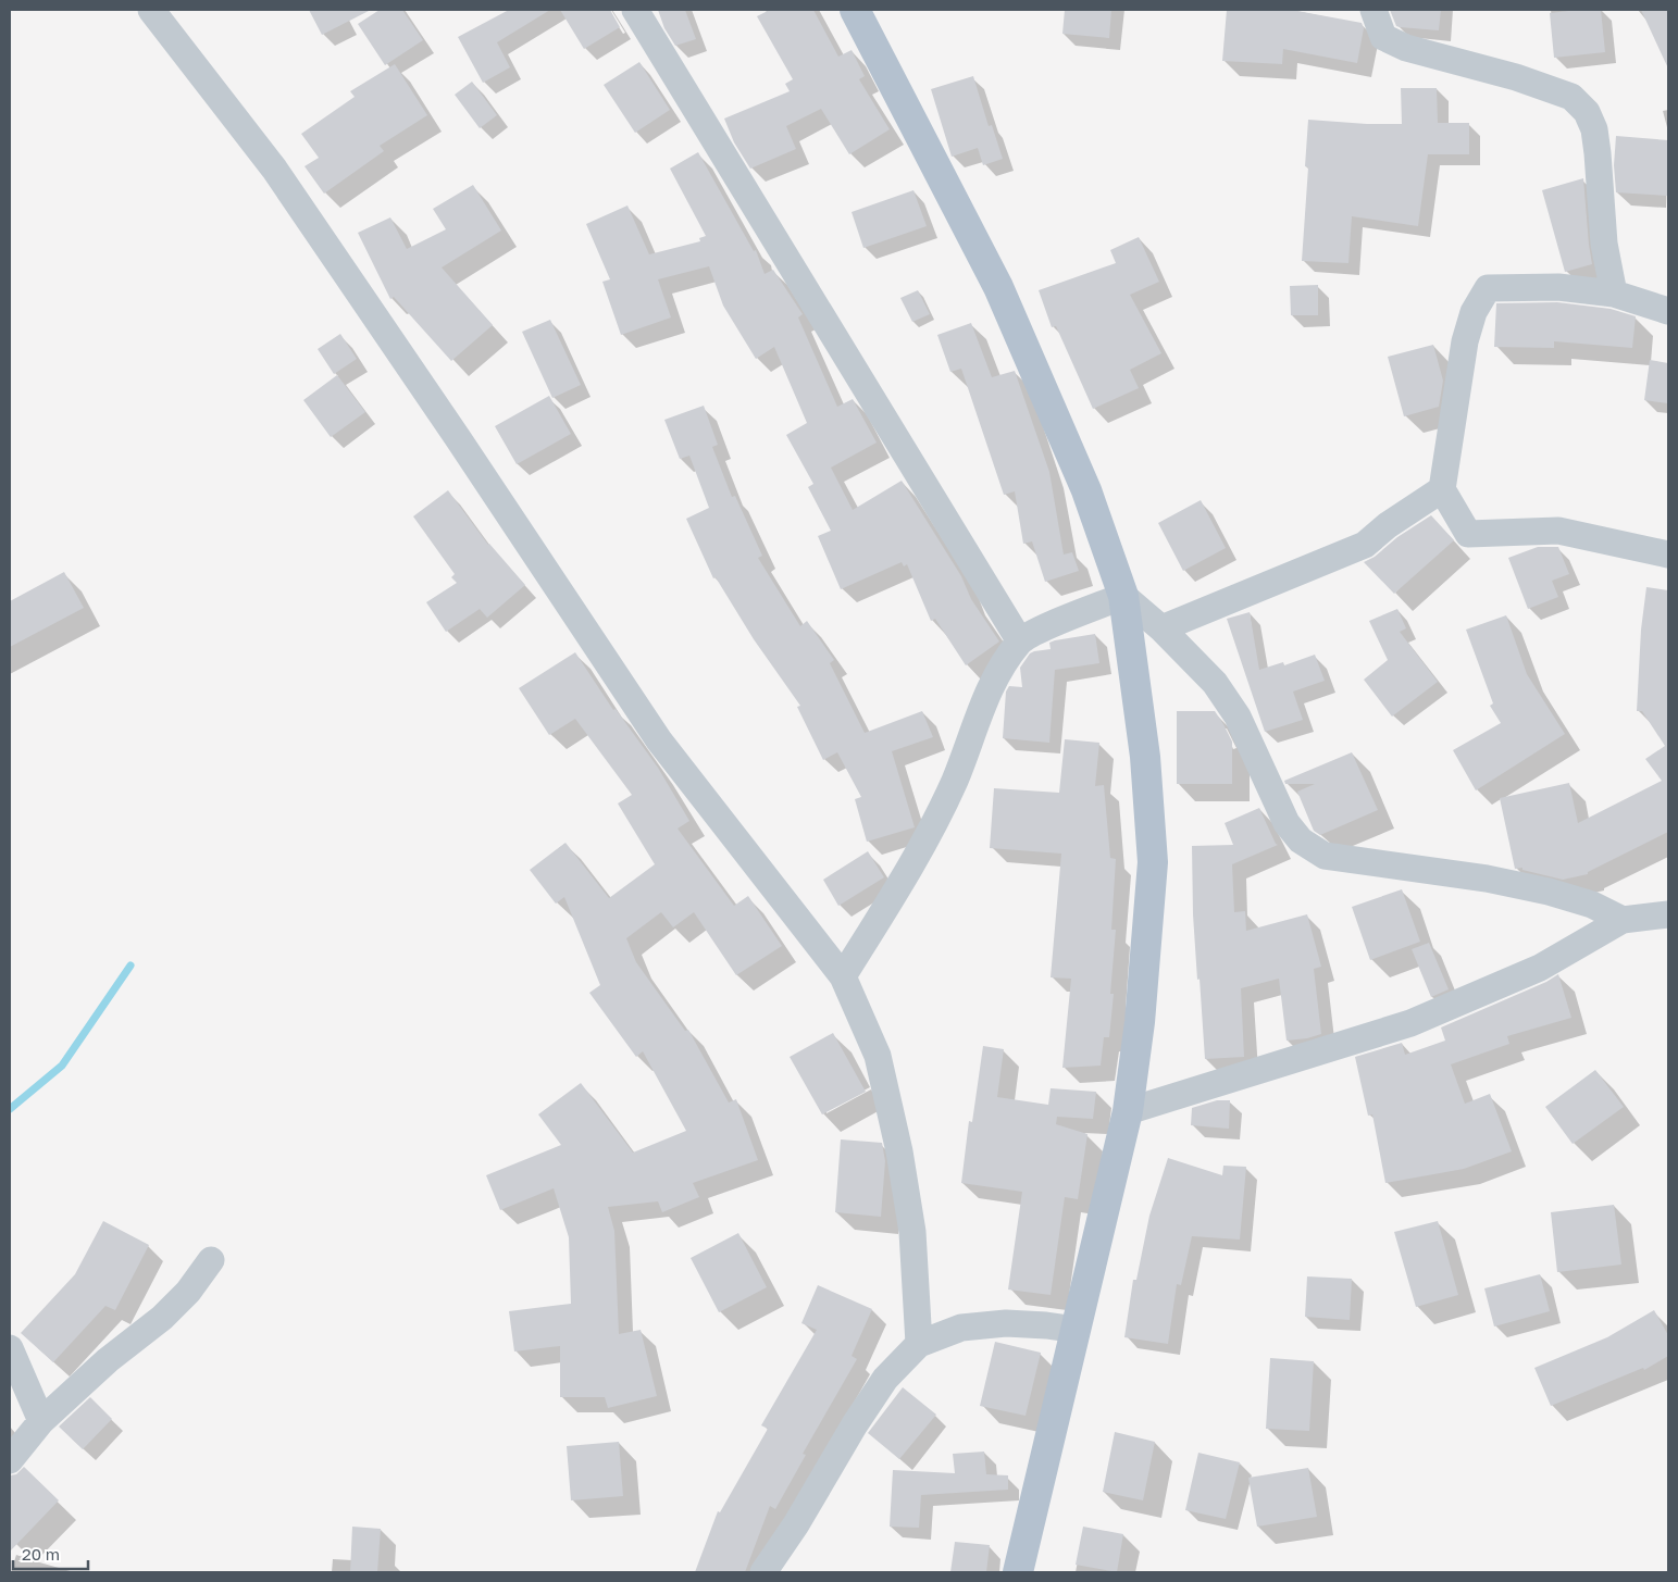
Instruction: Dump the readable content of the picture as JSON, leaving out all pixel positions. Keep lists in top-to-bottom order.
{
  "scale_bar": "20 m"
}
